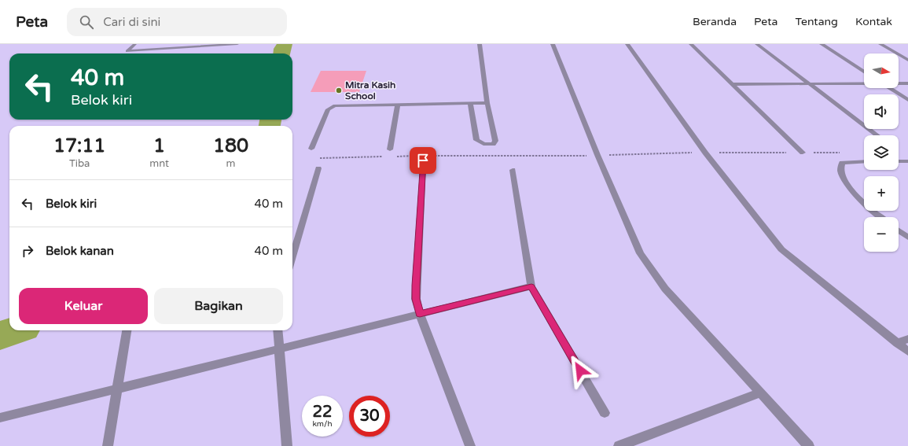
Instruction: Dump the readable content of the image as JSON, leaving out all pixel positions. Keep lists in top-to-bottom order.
{
  "places": ["Mitra Kasih School"],
  "north": "right",
  "page": {
    "header": "Peta",
    "search": "Cari di sini",
    "nav": [
      "Beranda",
      "Peta",
      "Tentang",
      "Kontak"
    ],
    "map_buttons": ["+", "−"],
    "turn": ["40 m", "Belok kiri"],
    "eta": [
      "17:11",
      "Tiba",
      "1",
      "mnt",
      "180",
      "m"
    ],
    "list": [
      {
        "name": "Belok kiri",
        "value": "40 m"
      },
      {
        "name": "Belok kanan",
        "value": "40 m"
      }
    ],
    "buttons": ["Keluar", "Bagikan"],
    "speed": "22 km/h",
    "limit": "30"
  }
}
